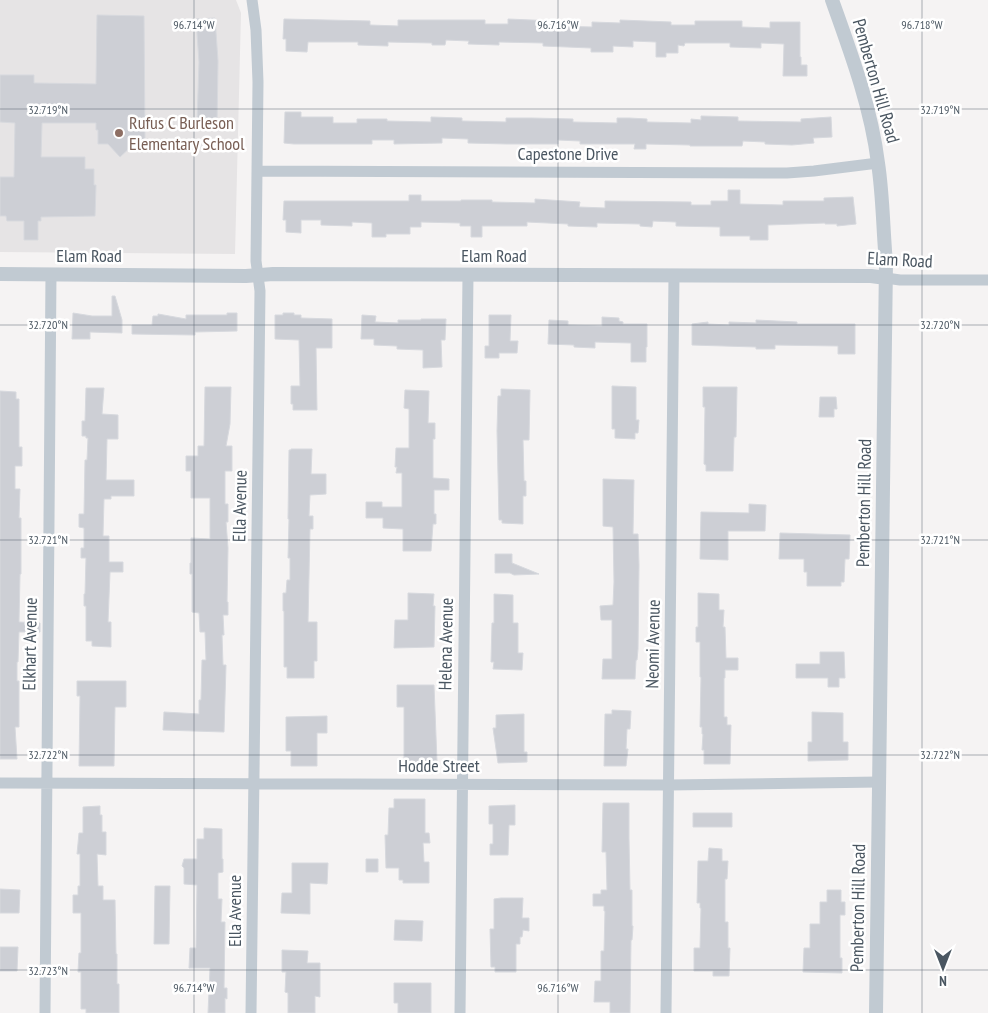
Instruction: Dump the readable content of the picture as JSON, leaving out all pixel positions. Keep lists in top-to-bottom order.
{
  "streets": {
    "street": [
      "Pemberton Hill Road",
      "Capestone Drive",
      "Elam Road",
      "Ella Avenue",
      "Elkhart Avenue",
      "Helena Avenue",
      "Neomi Avenue",
      "Hodde Street"
    ]
  },
  "crossings": [
    ["Pemberton Hill Road", "Capestone Drive"],
    ["Pemberton Hill Road", "Elam Road"],
    ["Pemberton Hill Road", "Hodde Street"],
    ["Capestone Drive", "Ella Avenue"],
    ["Elam Road", "Ella Avenue"],
    ["Elam Road", "Elkhart Avenue"],
    ["Elam Road", "Helena Avenue"],
    ["Elam Road", "Neomi Avenue"],
    ["Ella Avenue", "Hodde Street"],
    ["Elkhart Avenue", "Hodde Street"],
    ["Helena Avenue", "Hodde Street"],
    ["Neomi Avenue", "Hodde Street"]
  ],
  "places": ["Rufus C Burleson Elementary School"],
  "north": "bottom",
  "coordinates": [
    "96.714°W",
    "96.716°W",
    "96.718°W",
    "32.719°N",
    "32.720°N",
    "32.721°N",
    "32.722°N",
    "32.723°N"
  ]
}
